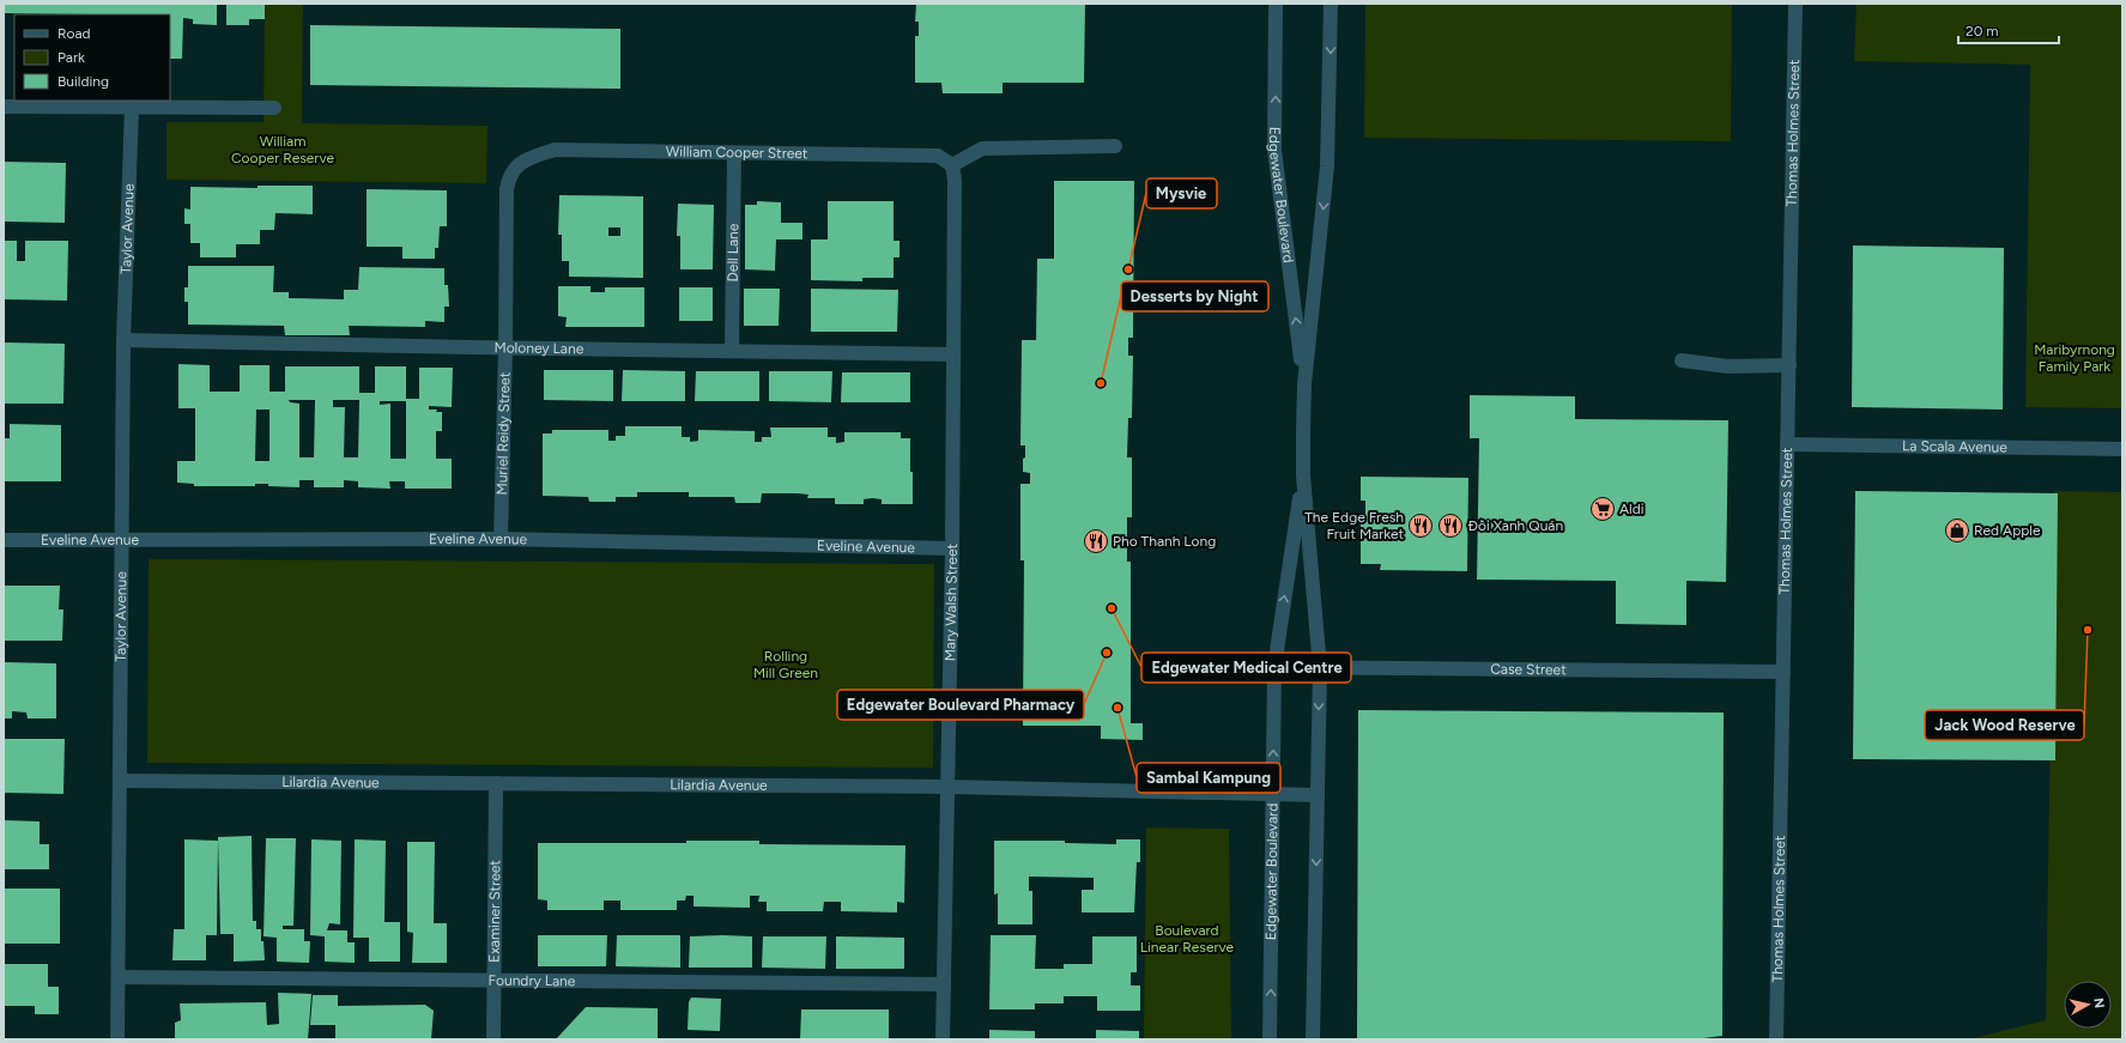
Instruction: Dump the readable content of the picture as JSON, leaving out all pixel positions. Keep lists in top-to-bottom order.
{
  "streets": {
    "street": [
      "Thomas Holmes Street",
      "William Cooper Street",
      "Edgewater Boulevard",
      "Taylor Avenue",
      "Dell Lane",
      "Moloney Lane",
      "Muriel Reidy Street",
      "La Scala Avenue",
      "Eveline Avenue",
      "Mary Walsh Street",
      "Case Street",
      "Lilardia Avenue",
      "Examiner Street",
      "Foundry Lane"
    ]
  },
  "crossings": [
    ["Thomas Holmes Street", "La Scala Avenue"],
    ["Thomas Holmes Street", "Case Street"],
    ["William Cooper Street", "Dell Lane"],
    ["William Cooper Street", "Muriel Reidy Street"],
    ["William Cooper Street", "Mary Walsh Street"],
    ["Edgewater Boulevard", "Case Street"],
    ["Edgewater Boulevard", "Lilardia Avenue"],
    ["Taylor Avenue", "Moloney Lane"],
    ["Taylor Avenue", "Eveline Avenue"],
    ["Taylor Avenue", "Lilardia Avenue"],
    ["Taylor Avenue", "Foundry Lane"],
    ["Dell Lane", "Moloney Lane"],
    ["Moloney Lane", "Muriel Reidy Street"],
    ["Moloney Lane", "Mary Walsh Street"],
    ["Muriel Reidy Street", "Eveline Avenue"],
    ["Eveline Avenue", "Mary Walsh Street"],
    ["Mary Walsh Street", "Lilardia Avenue"],
    ["Mary Walsh Street", "Foundry Lane"],
    ["Lilardia Avenue", "Examiner Street"],
    ["Examiner Street", "Foundry Lane"]
  ],
  "parks": [
    "William Cooper Reserve",
    "Maribyrnong Family Park",
    "Rolling Mill Green",
    "Boulevard Linear Reserve"
  ],
  "places": {
    "other": [
      "Mysvie",
      "Desserts by Night",
      "Edgewater Medical Centre",
      "Jack Wood Reserve",
      "Edgewater Boulevard Pharmacy",
      "Sambal Kampung"
    ],
    "supermarket": ["Aldi"],
    "restaurant": ["The Edge Fresh Fruit Market", "Đồi Xanh Quán", "Pho Thanh Long"],
    "shop": ["Red Apple"]
  },
  "legend": ["Road", "Park", "Building"],
  "scale_bar": "20 m",
  "north": "right"
}
